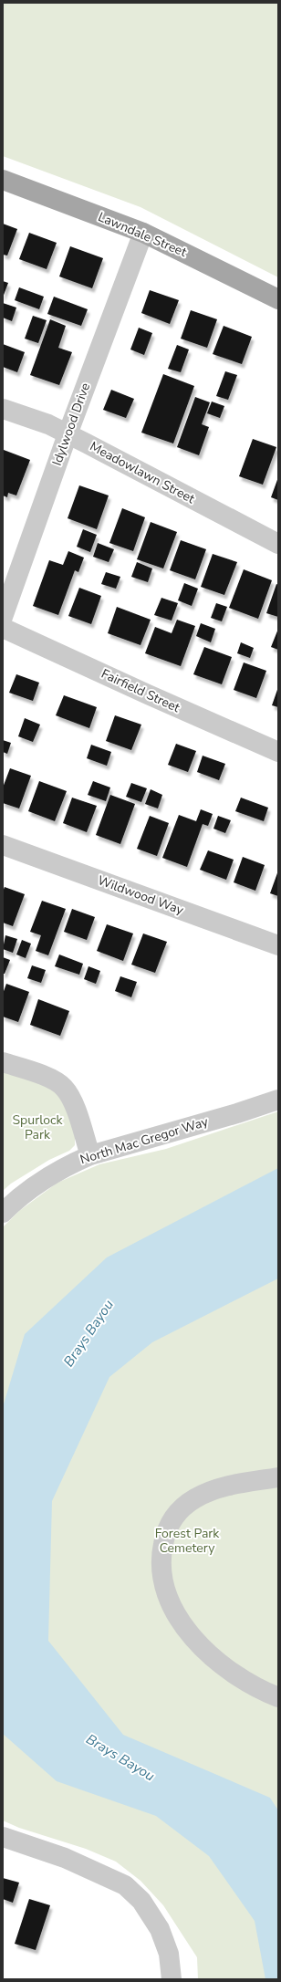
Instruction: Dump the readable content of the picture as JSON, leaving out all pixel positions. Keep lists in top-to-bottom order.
{
  "streets": {
    "main road": ["Lawndale Street"],
    "street": [
      "Idylwood Drive",
      "Meadowlawn Street",
      "Fairfield Street",
      "Wildwood Way",
      "North Mac Gregor Way"
    ]
  },
  "crossings": [
    ["Lawndale Street", "Idylwood Drive"],
    ["Idylwood Drive", "Meadowlawn Street"]
  ],
  "water": ["Brays Bayou"],
  "parks": ["Spurlock Park", "Forest Park Cemetery"]
}
